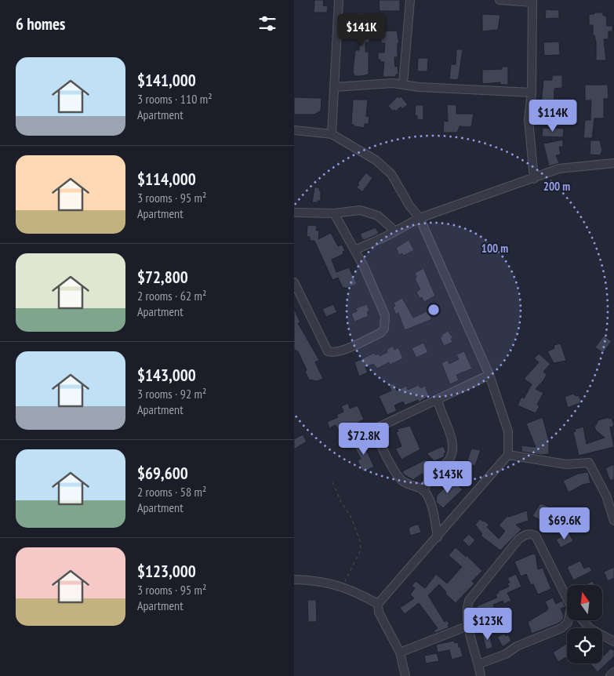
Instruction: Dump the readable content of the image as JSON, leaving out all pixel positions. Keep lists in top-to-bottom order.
{
  "north": "top",
  "page": {
    "heading": "6 homes",
    "price": [
      "$141K",
      "$114K",
      "$72.8K",
      "$143K",
      "$69.6K",
      "$123K"
    ],
    "list": [
      {
        "name": "$141,000",
        "note": "3 rooms · 110 m² · Apartment"
      },
      {
        "name": "$114,000",
        "note": "3 rooms · 95 m² · Apartment"
      },
      {
        "name": "$72,800",
        "note": "2 rooms · 62 m² · Apartment"
      },
      {
        "name": "$143,000",
        "note": "3 rooms · 92 m² · Apartment"
      },
      {
        "name": "$69,600",
        "note": "2 rooms · 58 m² · Apartment"
      },
      {
        "name": "$123,000",
        "note": "3 rooms · 95 m² · Apartment"
      }
    ]
  },
  "rings": ["200 m", "100 m"]
}
